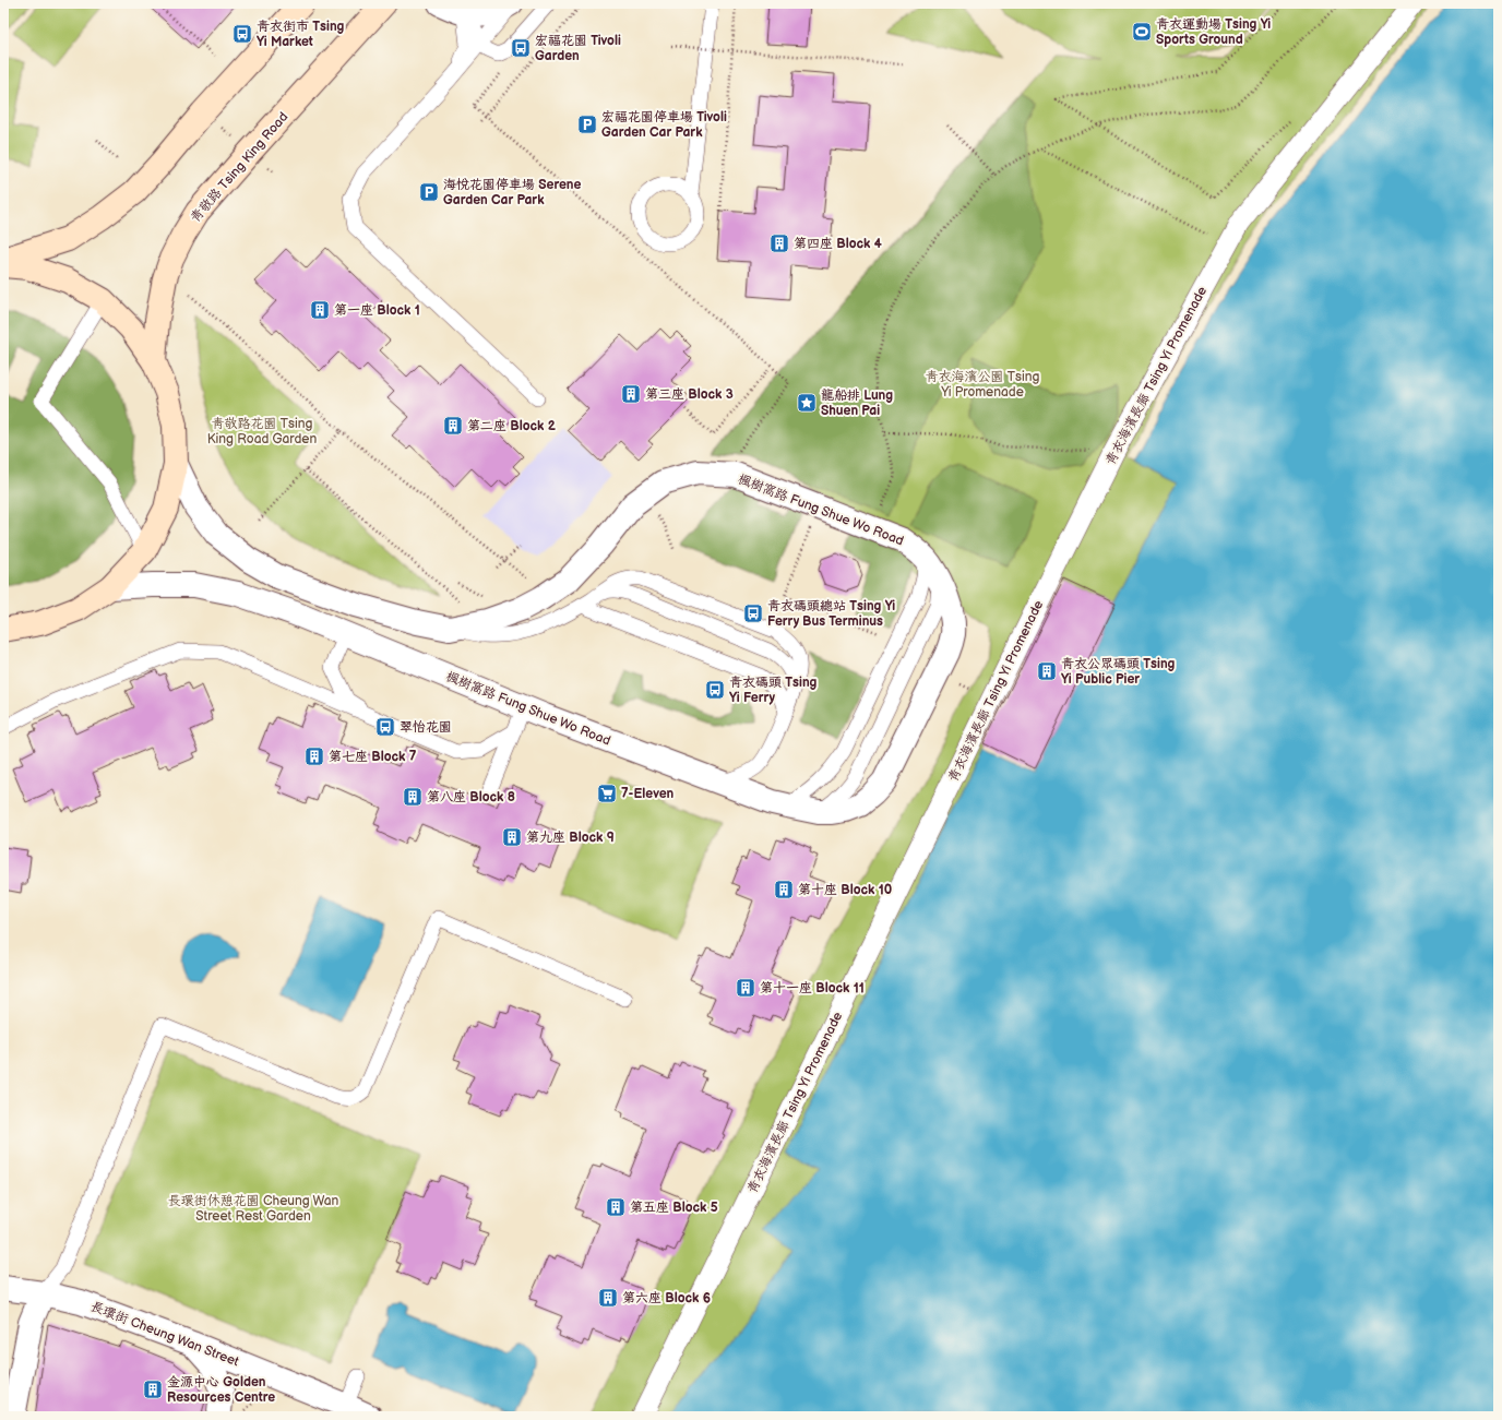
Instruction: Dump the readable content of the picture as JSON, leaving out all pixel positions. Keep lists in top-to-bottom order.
{
  "streets": {
    "main road": ["青敬路 Tsing King Road"],
    "street": ["青衣海濱長廊 Tsing Yi Promenade", "楓樹窩路 Fung Shue Wo Road", "長環街 Cheung Wan Street"]
  },
  "parks": ["青衣海濱公園 Tsing Yi Promenade", "青敬路花園 Tsing King Road Garden", "長環街休憩花園 Cheung Wan Street Rest Garden"],
  "places": {
    "sports": ["青衣運動場 Tsing Yi Sports Ground"],
    "bus stop": [
      "青衣街市 Tsing Yi Market",
      "宏福花園 Tivoli Garden",
      "青衣碼頭總站 Tsing Yi Ferry Bus Terminus",
      "青衣碼頭 Tsing Yi Ferry",
      "翠怡花園"
    ],
    "parking": ["宏福花園停車場 Tivoli Garden Car Park", "海悅花園停車場 Serene Garden Car Park"],
    "building": [
      "第四座 Block 4",
      "第一座 Block 1",
      "第三座 Block 3",
      "第二座 Block 2",
      "青衣公眾碼頭 Tsing Yi Public Pier",
      "第七座 Block 7",
      "第八座 Block 8",
      "第九座 Block 9",
      "第十座 Block 10",
      "第十一座 Block 11",
      "第五座 Block 5",
      "第六座 Block 6",
      "金源中心 Golden Resources Centre"
    ],
    "place": ["龍船排 Lung Shuen Pai"],
    "supermarket": ["7-Eleven"]
  }
}
